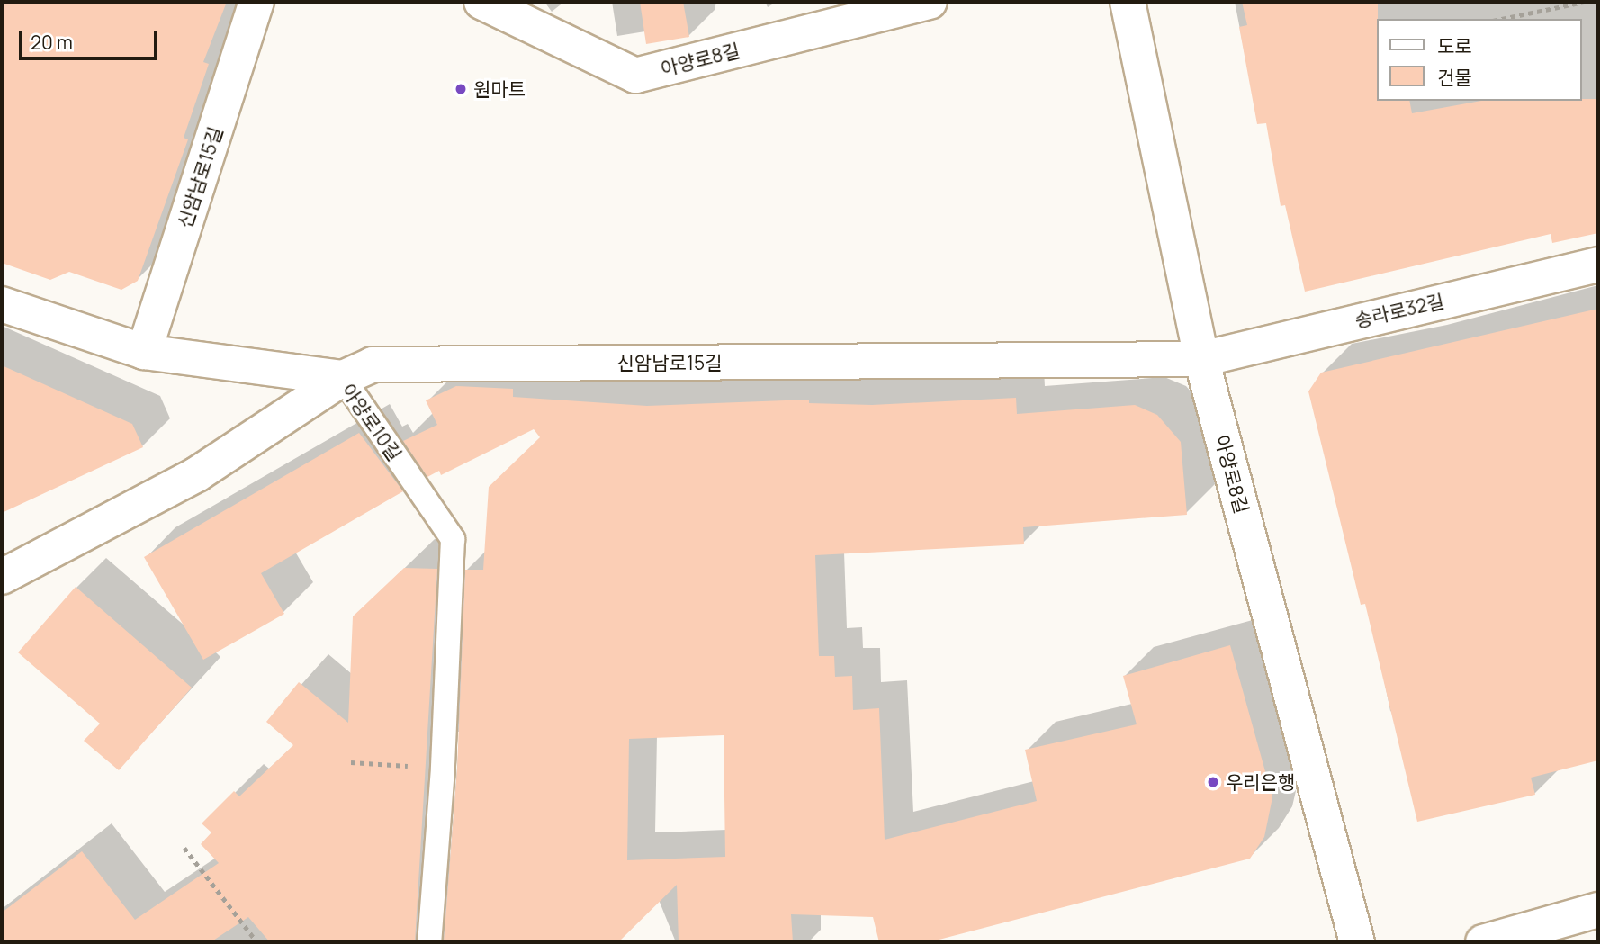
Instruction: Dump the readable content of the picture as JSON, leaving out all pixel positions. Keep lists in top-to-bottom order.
{
  "streets": {
    "street": [
      "아양로8길",
      "신암남로15길",
      "송라로32길",
      "아양로10길"
    ]
  },
  "crossings": [
    ["아양로8길", "신암남로15길"],
    ["아양로8길", "송라로32길"],
    ["신암남로15길", "송라로32길"],
    ["신암남로15길", "아양로10길"]
  ],
  "places": ["원마트", "우리은행"],
  "legend": ["도로", "건물"],
  "scale_bar": "20 m"
}
